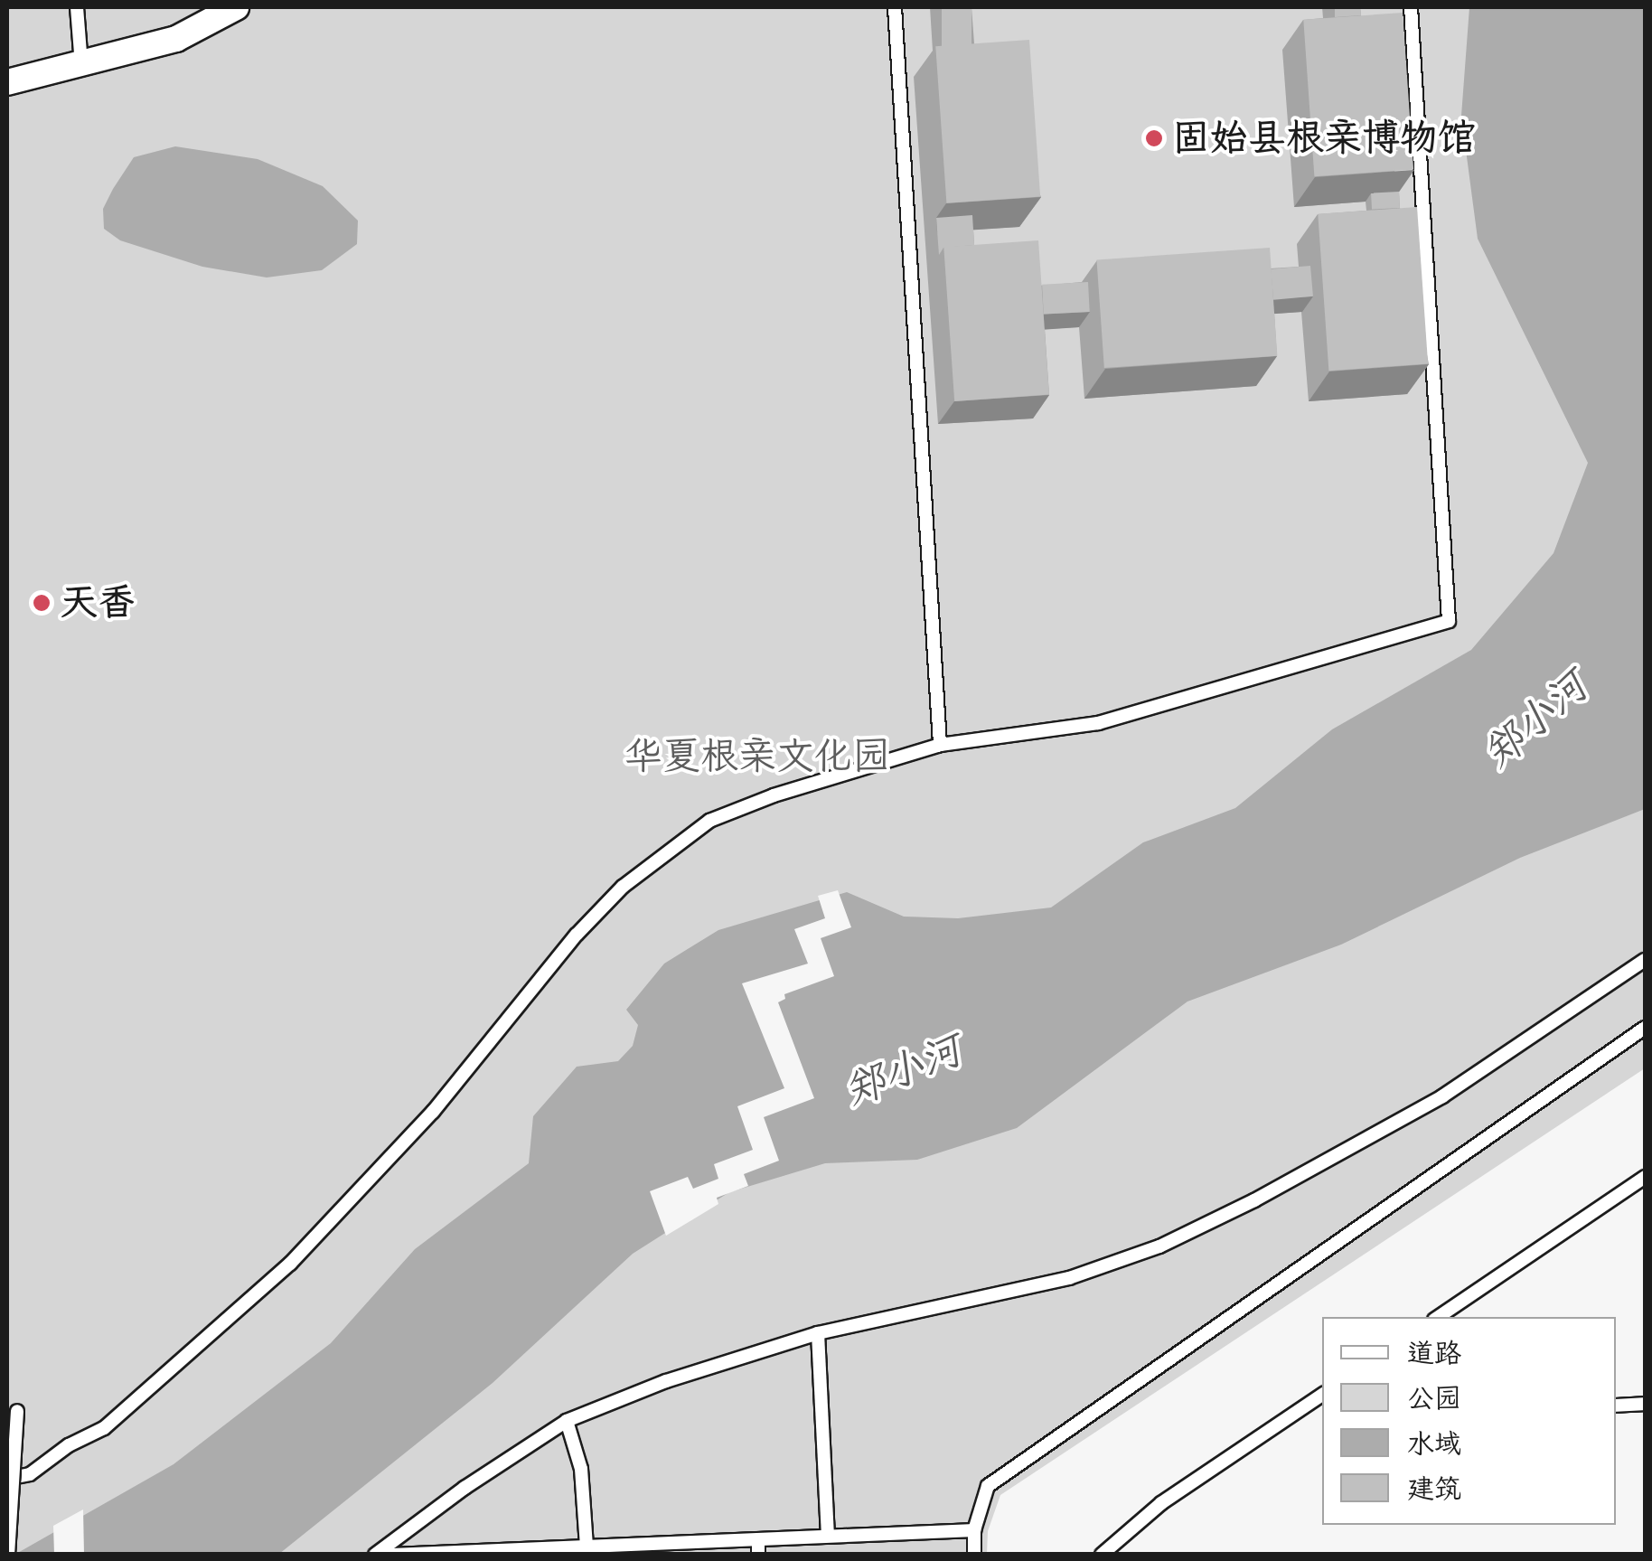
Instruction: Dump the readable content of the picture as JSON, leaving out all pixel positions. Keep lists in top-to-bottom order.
{
  "water": ["郑小河"],
  "parks": ["华夏根亲文化园"],
  "places": ["固始县根亲博物馆", "天香"],
  "legend": [
    "道路",
    "公园",
    "水域",
    "建筑"
  ]
}
